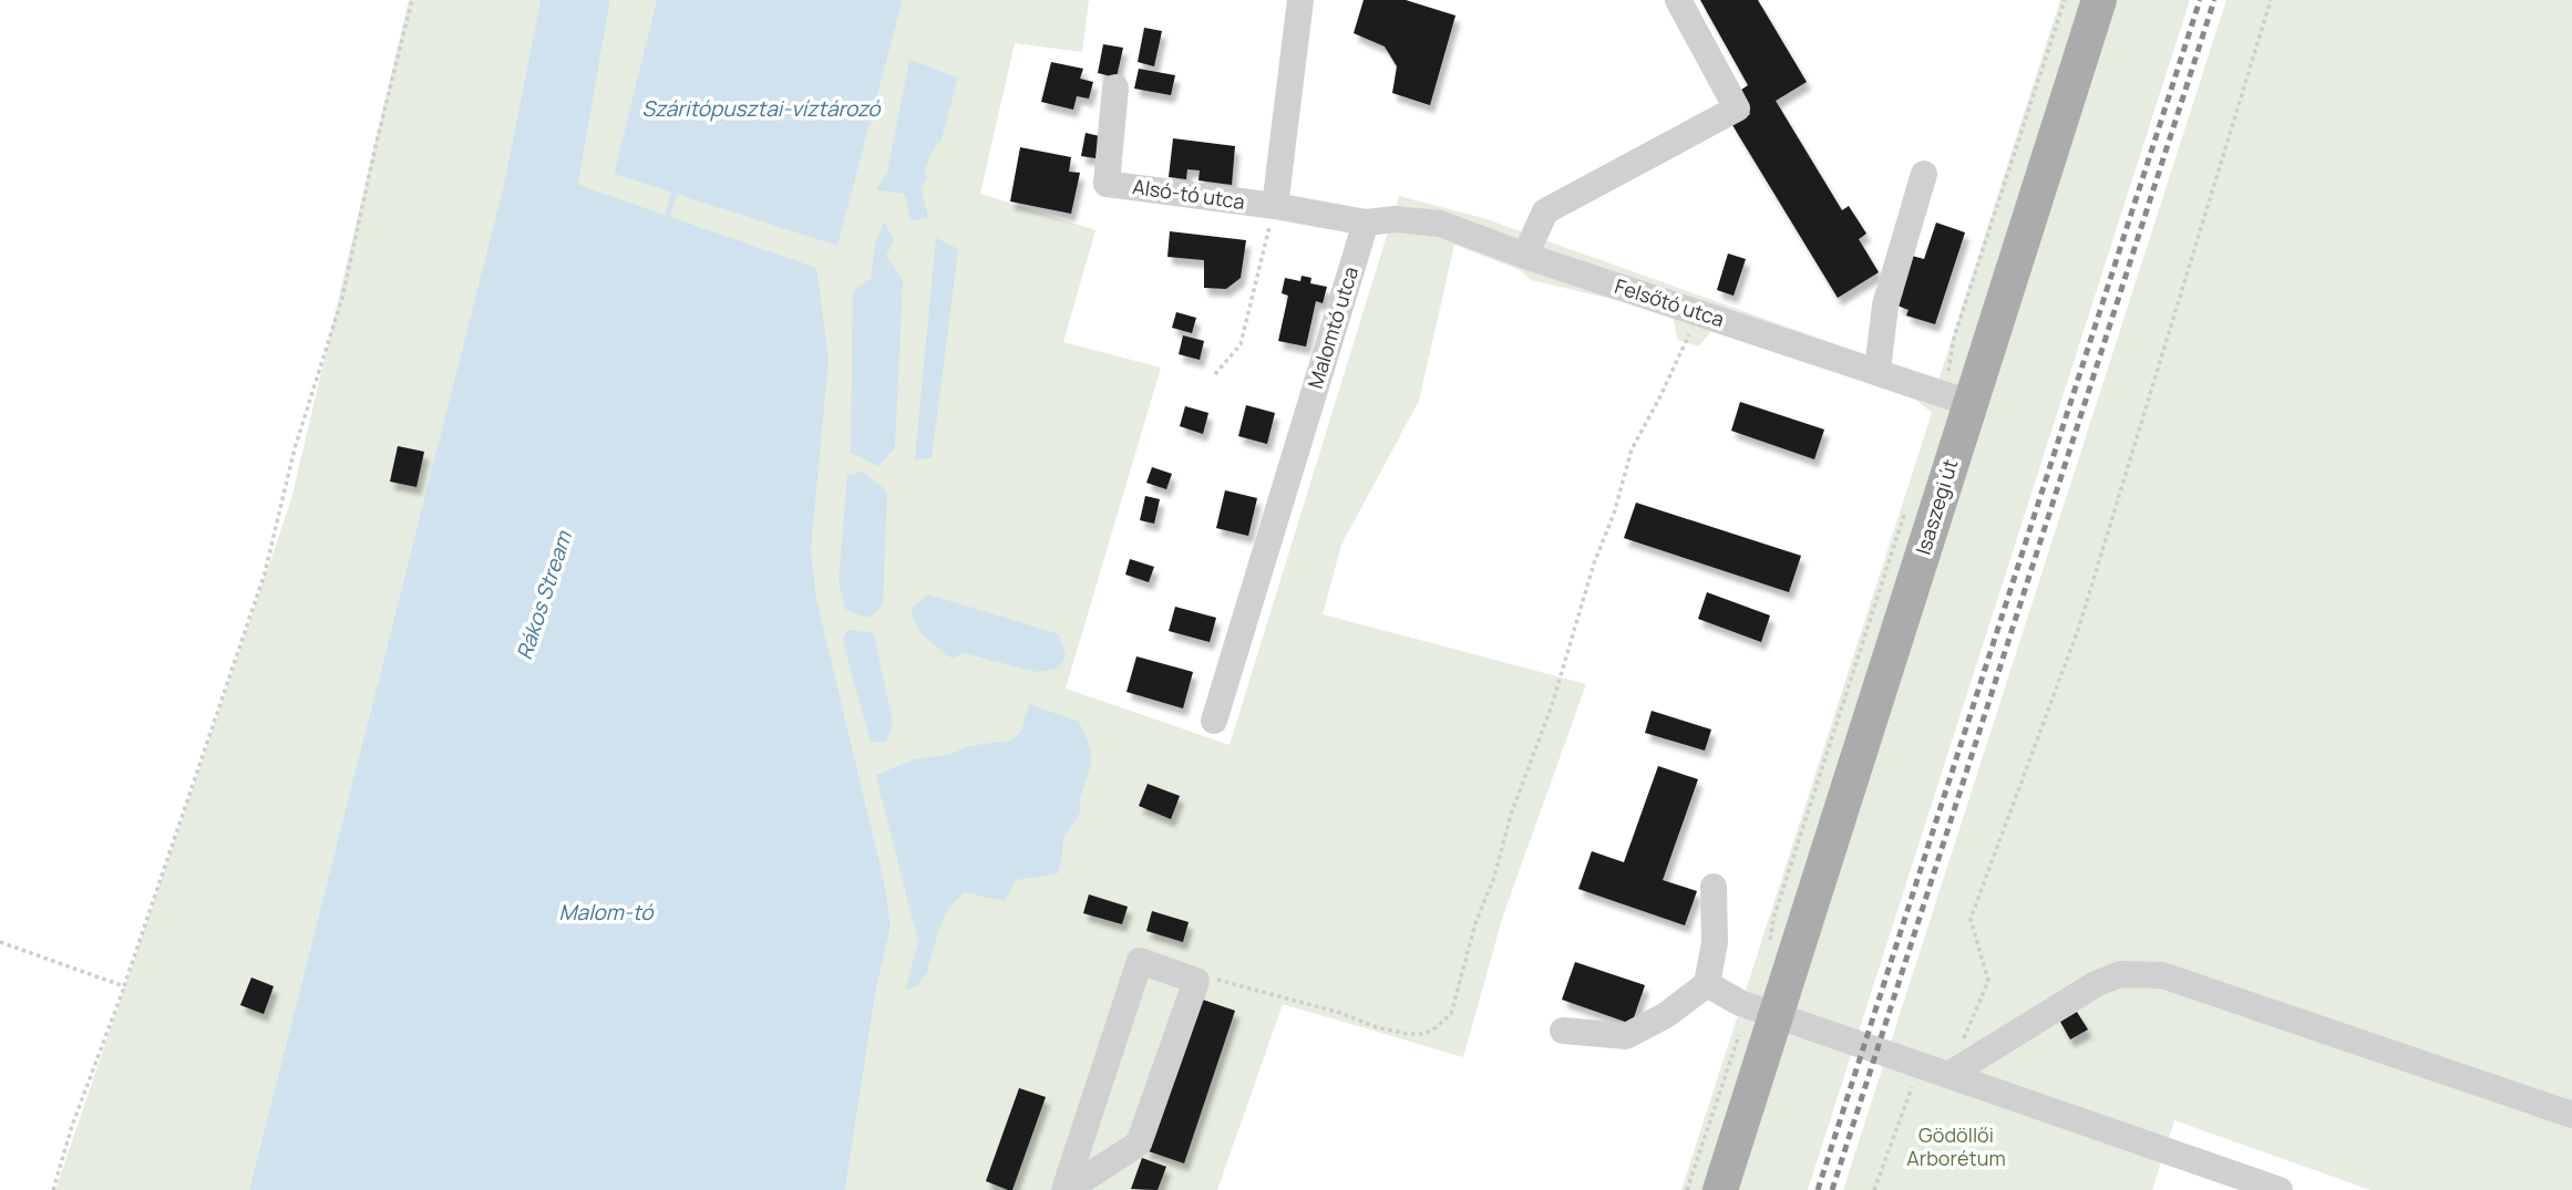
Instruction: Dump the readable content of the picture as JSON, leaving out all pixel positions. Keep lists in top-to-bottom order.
{
  "streets": {
    "main road": ["Isaszegi út"],
    "street": ["Alsó-tó utca", "Felsőtó utca", "Malomtó utca"]
  },
  "crossings": [
    ["Felsőtó utca", "Malomtó utca"],
    ["Felsőtó utca", "Isaszegi út"]
  ],
  "water": ["Száritópusztai-víztározó", "Rákos Stream", "Malom-tó"],
  "parks": ["Gödöllői Arborétum"]
}
